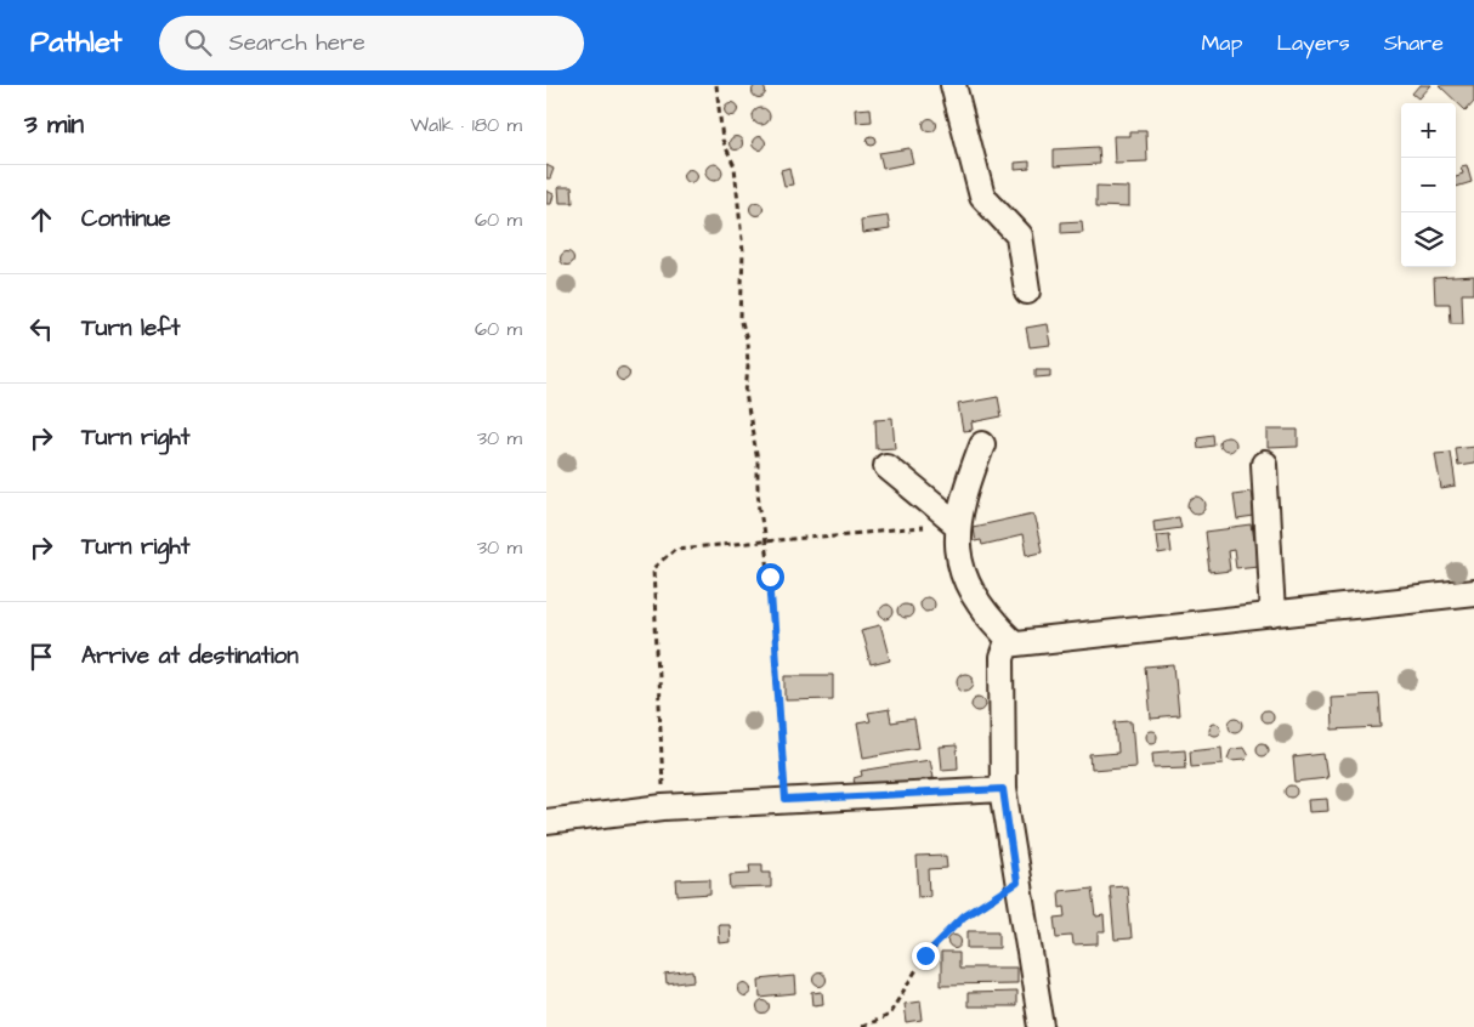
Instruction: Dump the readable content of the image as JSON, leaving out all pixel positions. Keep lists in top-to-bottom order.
{
  "page": {
    "header": "Pathlet",
    "search": "Search here",
    "nav": ["Map", "Layers", "Share"],
    "heading": ["3 min", "Walk · 180 m"],
    "map_buttons": ["+", "−"],
    "list": [
      ["Continue", "60 m"],
      ["Turn left", "60 m"],
      ["Turn right", "30 m"],
      ["Turn right", "30 m"],
      "Arrive at destination"
    ]
  }
}
